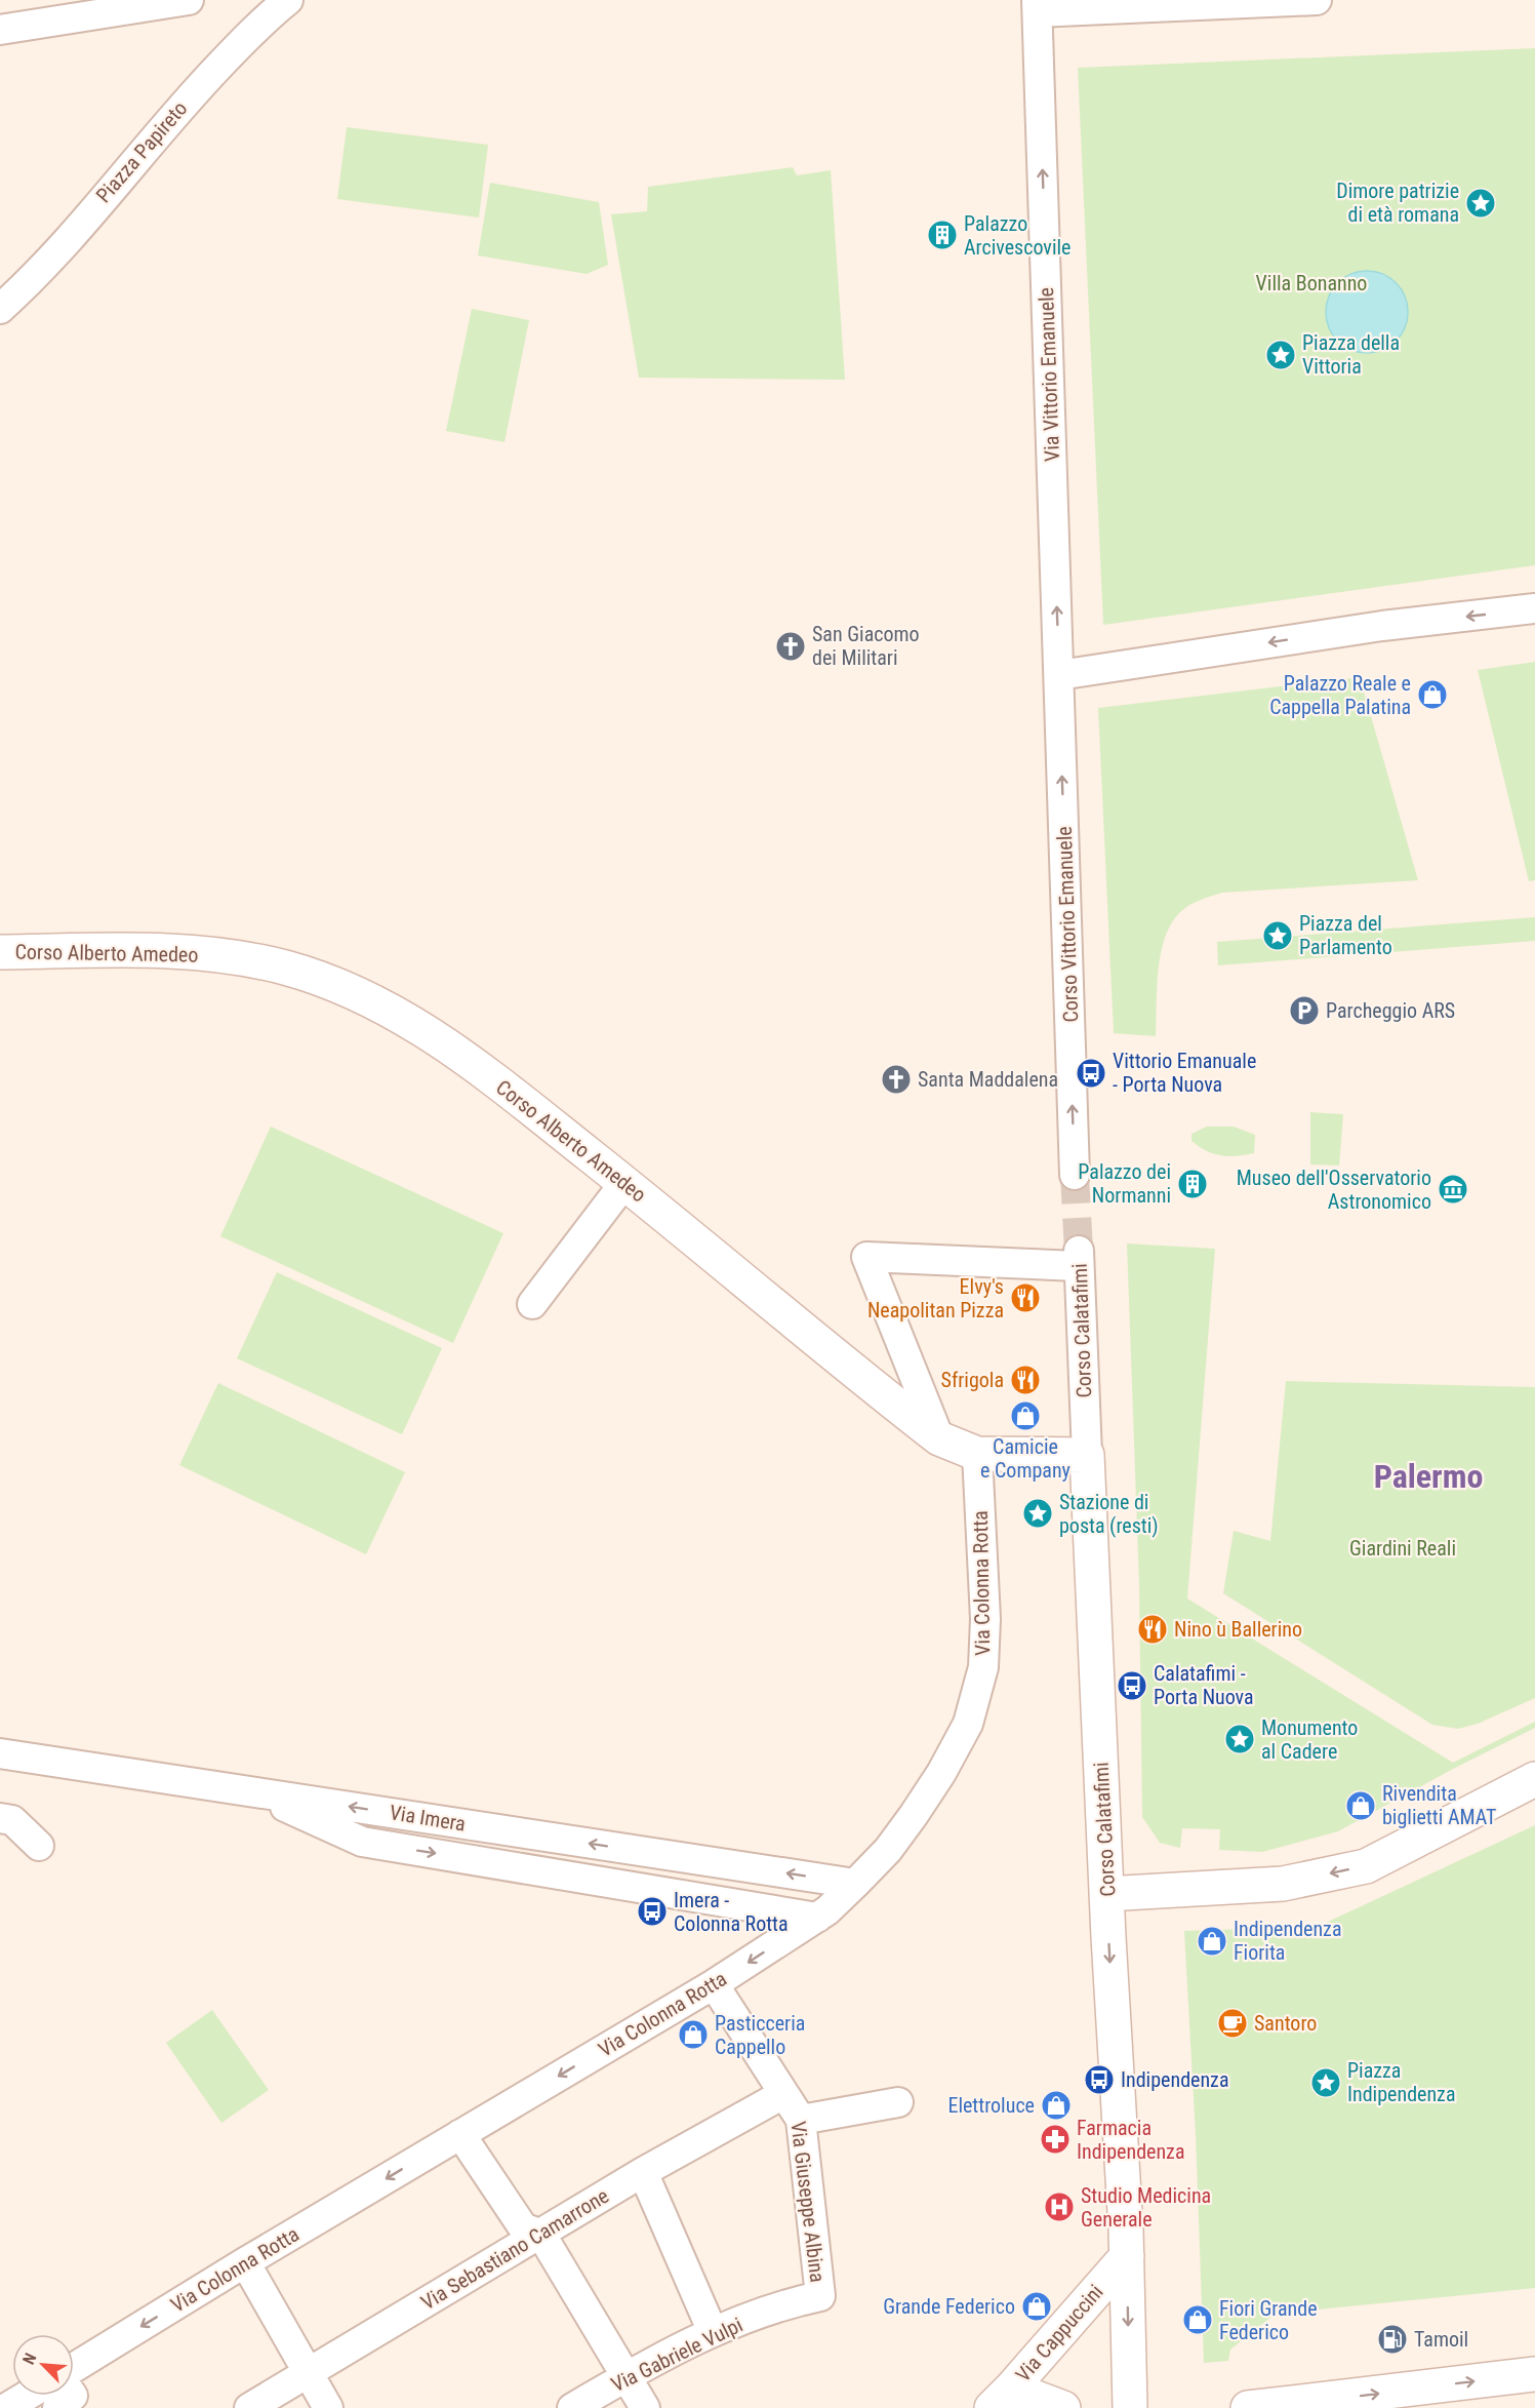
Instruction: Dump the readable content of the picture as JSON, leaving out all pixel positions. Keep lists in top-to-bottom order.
{
  "streets": {
    "street": [
      "Piazza Papireto",
      "Via Vittorio Emanuele",
      "Corso Vittorio Emanuele",
      "Corso Alberto Amedeo",
      "Corso Calatafimi",
      "Via Colonna Rotta",
      "Via Imera",
      "Via Giuseppe Albina",
      "Via Sebastiano Camarrone",
      "Via Cappuccini",
      "Via Gabriele Vulpi"
    ]
  },
  "crossings": [
    ["Via Vittorio Emanuele", "Corso Vittorio Emanuele"],
    ["Corso Alberto Amedeo", "Corso Calatafimi"],
    ["Corso Alberto Amedeo", "Via Colonna Rotta"],
    ["Corso Calatafimi", "Via Cappuccini"],
    ["Via Colonna Rotta", "Via Imera"],
    ["Via Colonna Rotta", "Via Giuseppe Albina"],
    ["Via Giuseppe Albina", "Via Sebastiano Camarrone"],
    ["Via Giuseppe Albina", "Via Gabriele Vulpi"]
  ],
  "one_way": ["Via Vittorio Emanuele", "Corso Vittorio Emanuele", "Via Colonna Rotta"],
  "districts": ["Palermo"],
  "parks": ["Villa Bonanno", "Giardini Reali"],
  "places": {
    "place": [
      "Dimore patrizie di età romana",
      "Piazza della Vittoria",
      "Piazza del Parlamento",
      "Stazione di posta (resti)",
      "Monumento al Cadere",
      "Piazza Indipendenza"
    ],
    "building": ["Palazzo Arcivescovile", "Palazzo dei Normanni"],
    "church": ["San Giacomo dei Militari", "Santa Maddalena"],
    "shop": [
      "Palazzo Reale e Cappella Palatina",
      "Camicie e Company",
      "Rivendita biglietti AMAT",
      "Indipendenza Fiorita",
      "Pasticceria Cappello",
      "Elettroluce",
      "Grande Federico",
      "Fiori Grande Federico"
    ],
    "parking": ["Parcheggio ARS"],
    "bus stop": [
      "Vittorio Emanuale - Porta Nuova",
      "Calatafimi - Porta Nuova",
      "Imera - Colonna Rotta",
      "Indipendenza"
    ],
    "museum": ["Museo dell'Osservatorio Astronomico"],
    "restaurant": ["Elvy's Neapolitan Pizza", "Sfrigola", "Nino ù Ballerino"],
    "cafe": ["Santoro"],
    "pharmacy": ["Farmacia Indipendenza"],
    "hospital": ["Studio Medicina Generale"],
    "fuel station": ["Tamoil"]
  },
  "north": "top left"
}
